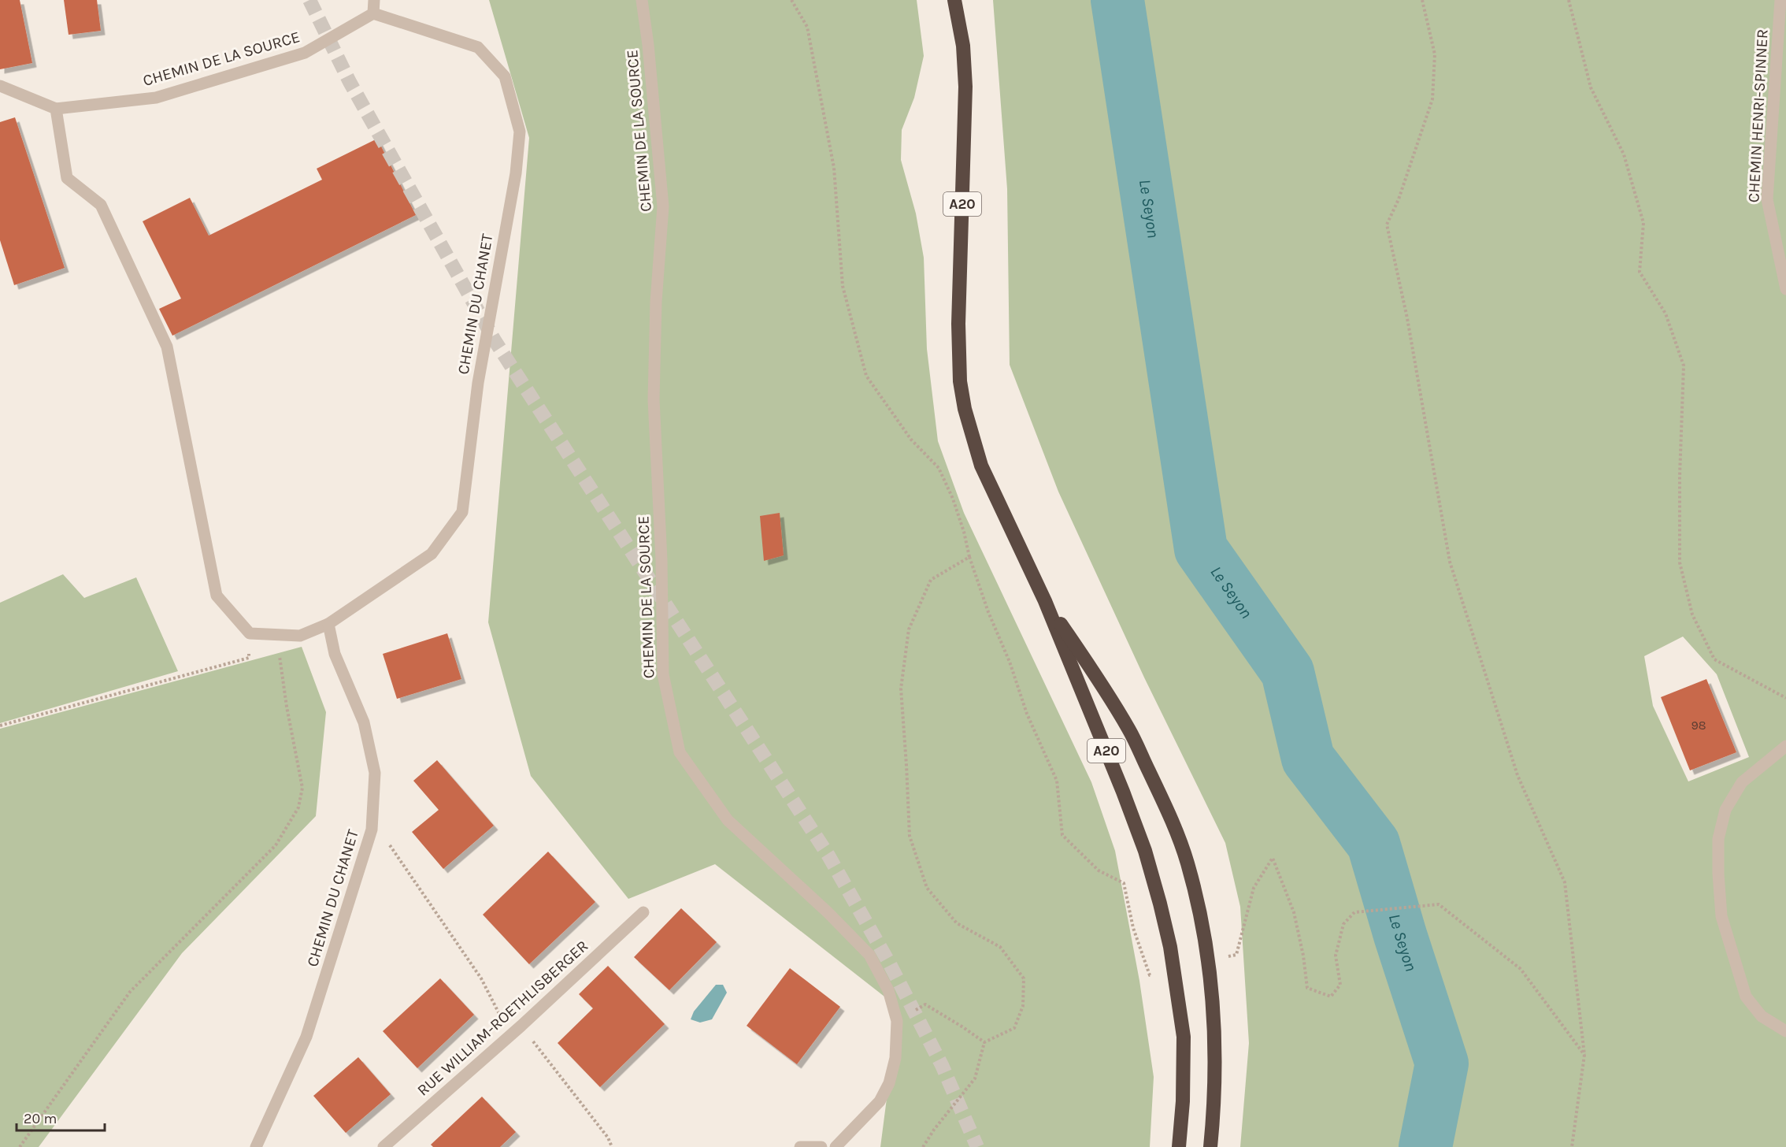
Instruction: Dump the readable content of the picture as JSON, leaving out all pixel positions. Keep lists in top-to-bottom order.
{
  "streets": {
    "highway": ["A20"],
    "street": [
      "CHEMIN DE LA SOURCE",
      "CHEMIN HENRI-SPINNER",
      "CHEMIN DU CHANET",
      "RUE WILLIAM-ROETHLISBERGER"
    ]
  },
  "crossings": [
    ["CHEMIN DE LA SOURCE", "CHEMIN DU CHANET"]
  ],
  "water": ["Le Seyon"],
  "house_numbers": ["98"],
  "scale_bar": "20 m"
}
